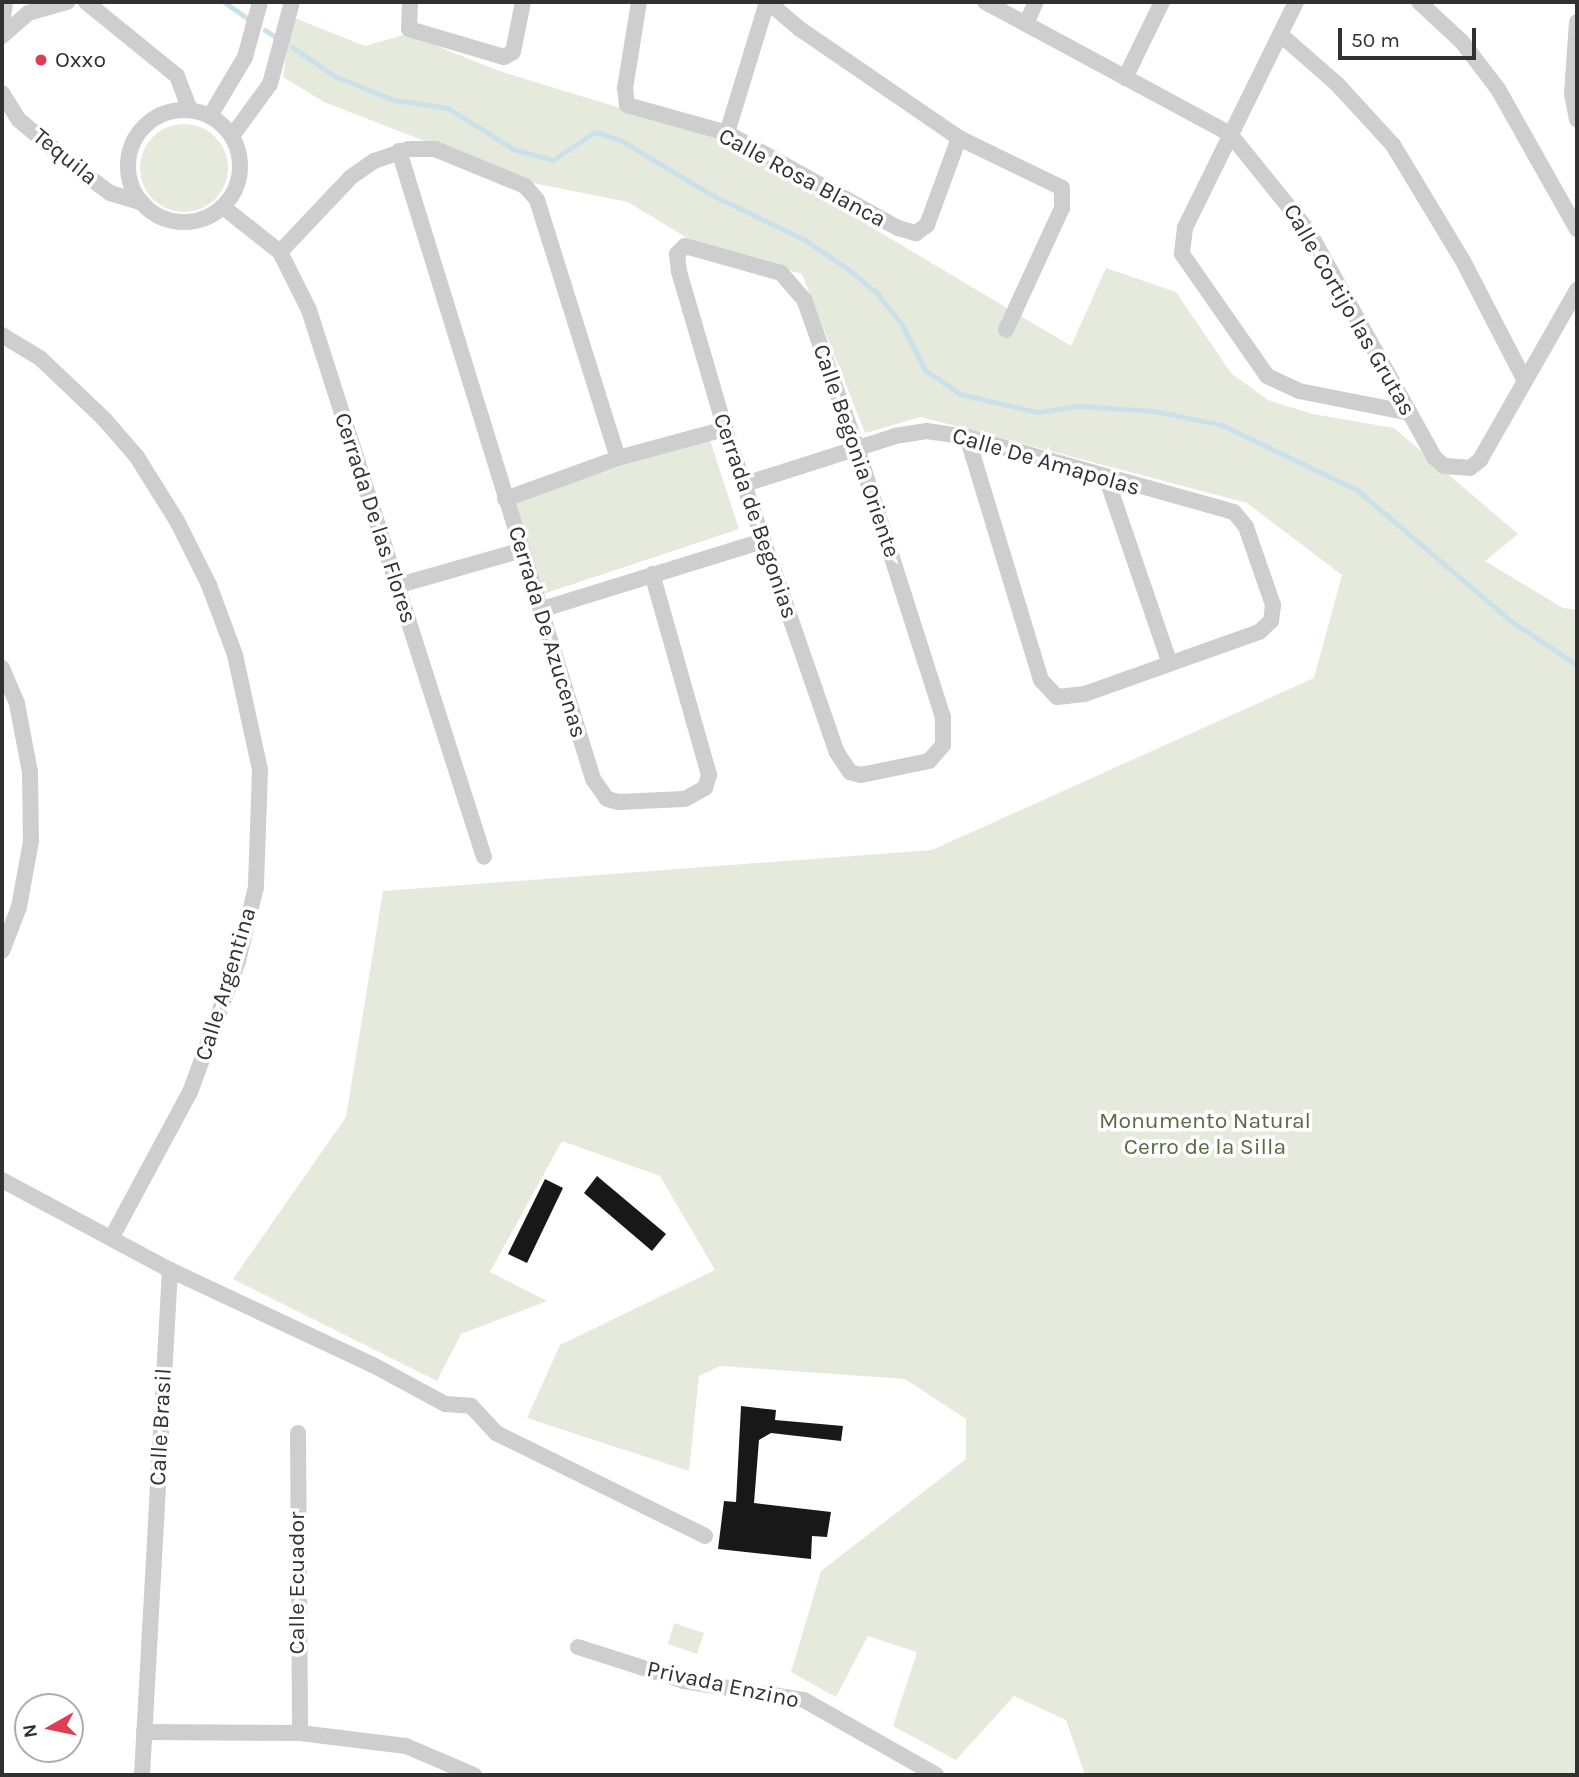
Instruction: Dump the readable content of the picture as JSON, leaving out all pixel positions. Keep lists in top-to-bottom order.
{
  "streets": {
    "street": [
      "Tequila",
      "Calle Rosa Blanca",
      "Calle Cortijo las Grutas",
      "Calle Begonia Oriente",
      "Calle De Amapolas",
      "Cerrada de Begonias",
      "Cerrada De las Flores",
      "Cerrada De Azucenas",
      "Calle Argentina",
      "Calle Brasil",
      "Calle Ecuador",
      "Privada Enzino"
    ]
  },
  "crossings": [
    ["Tequila", "Cerrada De las Flores"],
    ["Calle Begonia Oriente", "Calle De Amapolas"],
    ["Calle Begonia Oriente", "Cerrada de Begonias"],
    ["Calle De Amapolas", "Cerrada de Begonias"]
  ],
  "parks": ["Monumento Natural Cerro de la Silla"],
  "places": ["Oxxo"],
  "scale_bar": "50 m",
  "north": "left"
}
